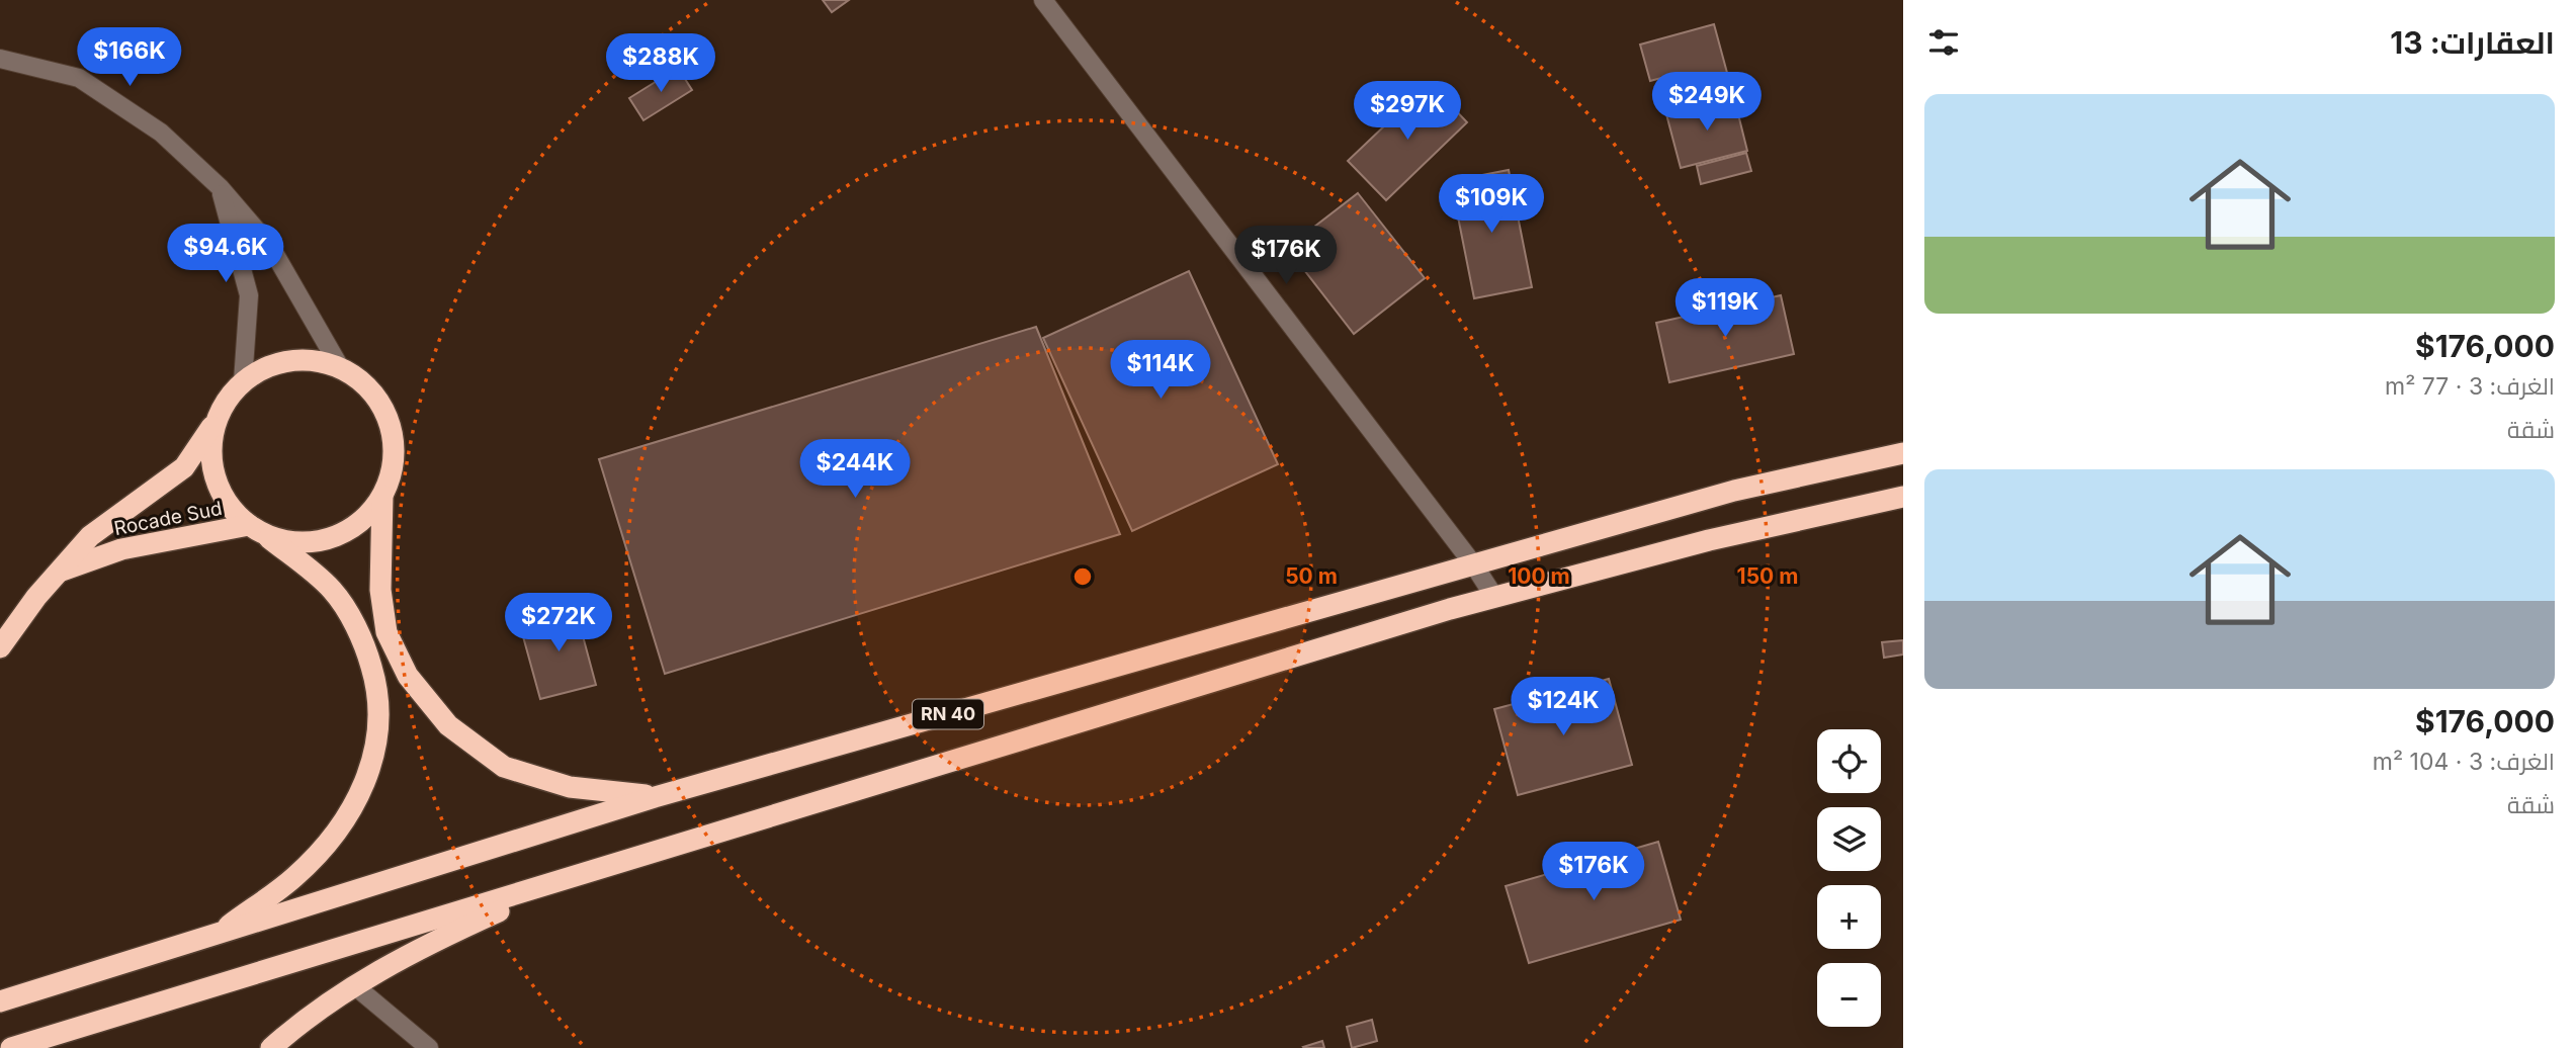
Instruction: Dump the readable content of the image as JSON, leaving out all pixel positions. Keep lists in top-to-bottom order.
{
  "streets": {
    "highway": ["Rocade Sud", "RN 40"]
  },
  "page": {
    "heading": "العقارات: 13",
    "price": [
      "$166K",
      "$288K",
      "$249K",
      "$297K",
      "$109K",
      "$94.6K",
      "$176K",
      "$119K",
      "$114K",
      "$244K",
      "$272K",
      "$124K",
      "$176K"
    ],
    "list": [
      {
        "name": "$176,000",
        "note": "الغرف: 3 · 77 m² · شقة"
      },
      {
        "name": "$176,000",
        "note": "الغرف: 3 · 104 m² · شقة"
      }
    ],
    "map_buttons": ["+", "−"]
  },
  "rings": ["50 m", "100 m", "150 m"]
}
